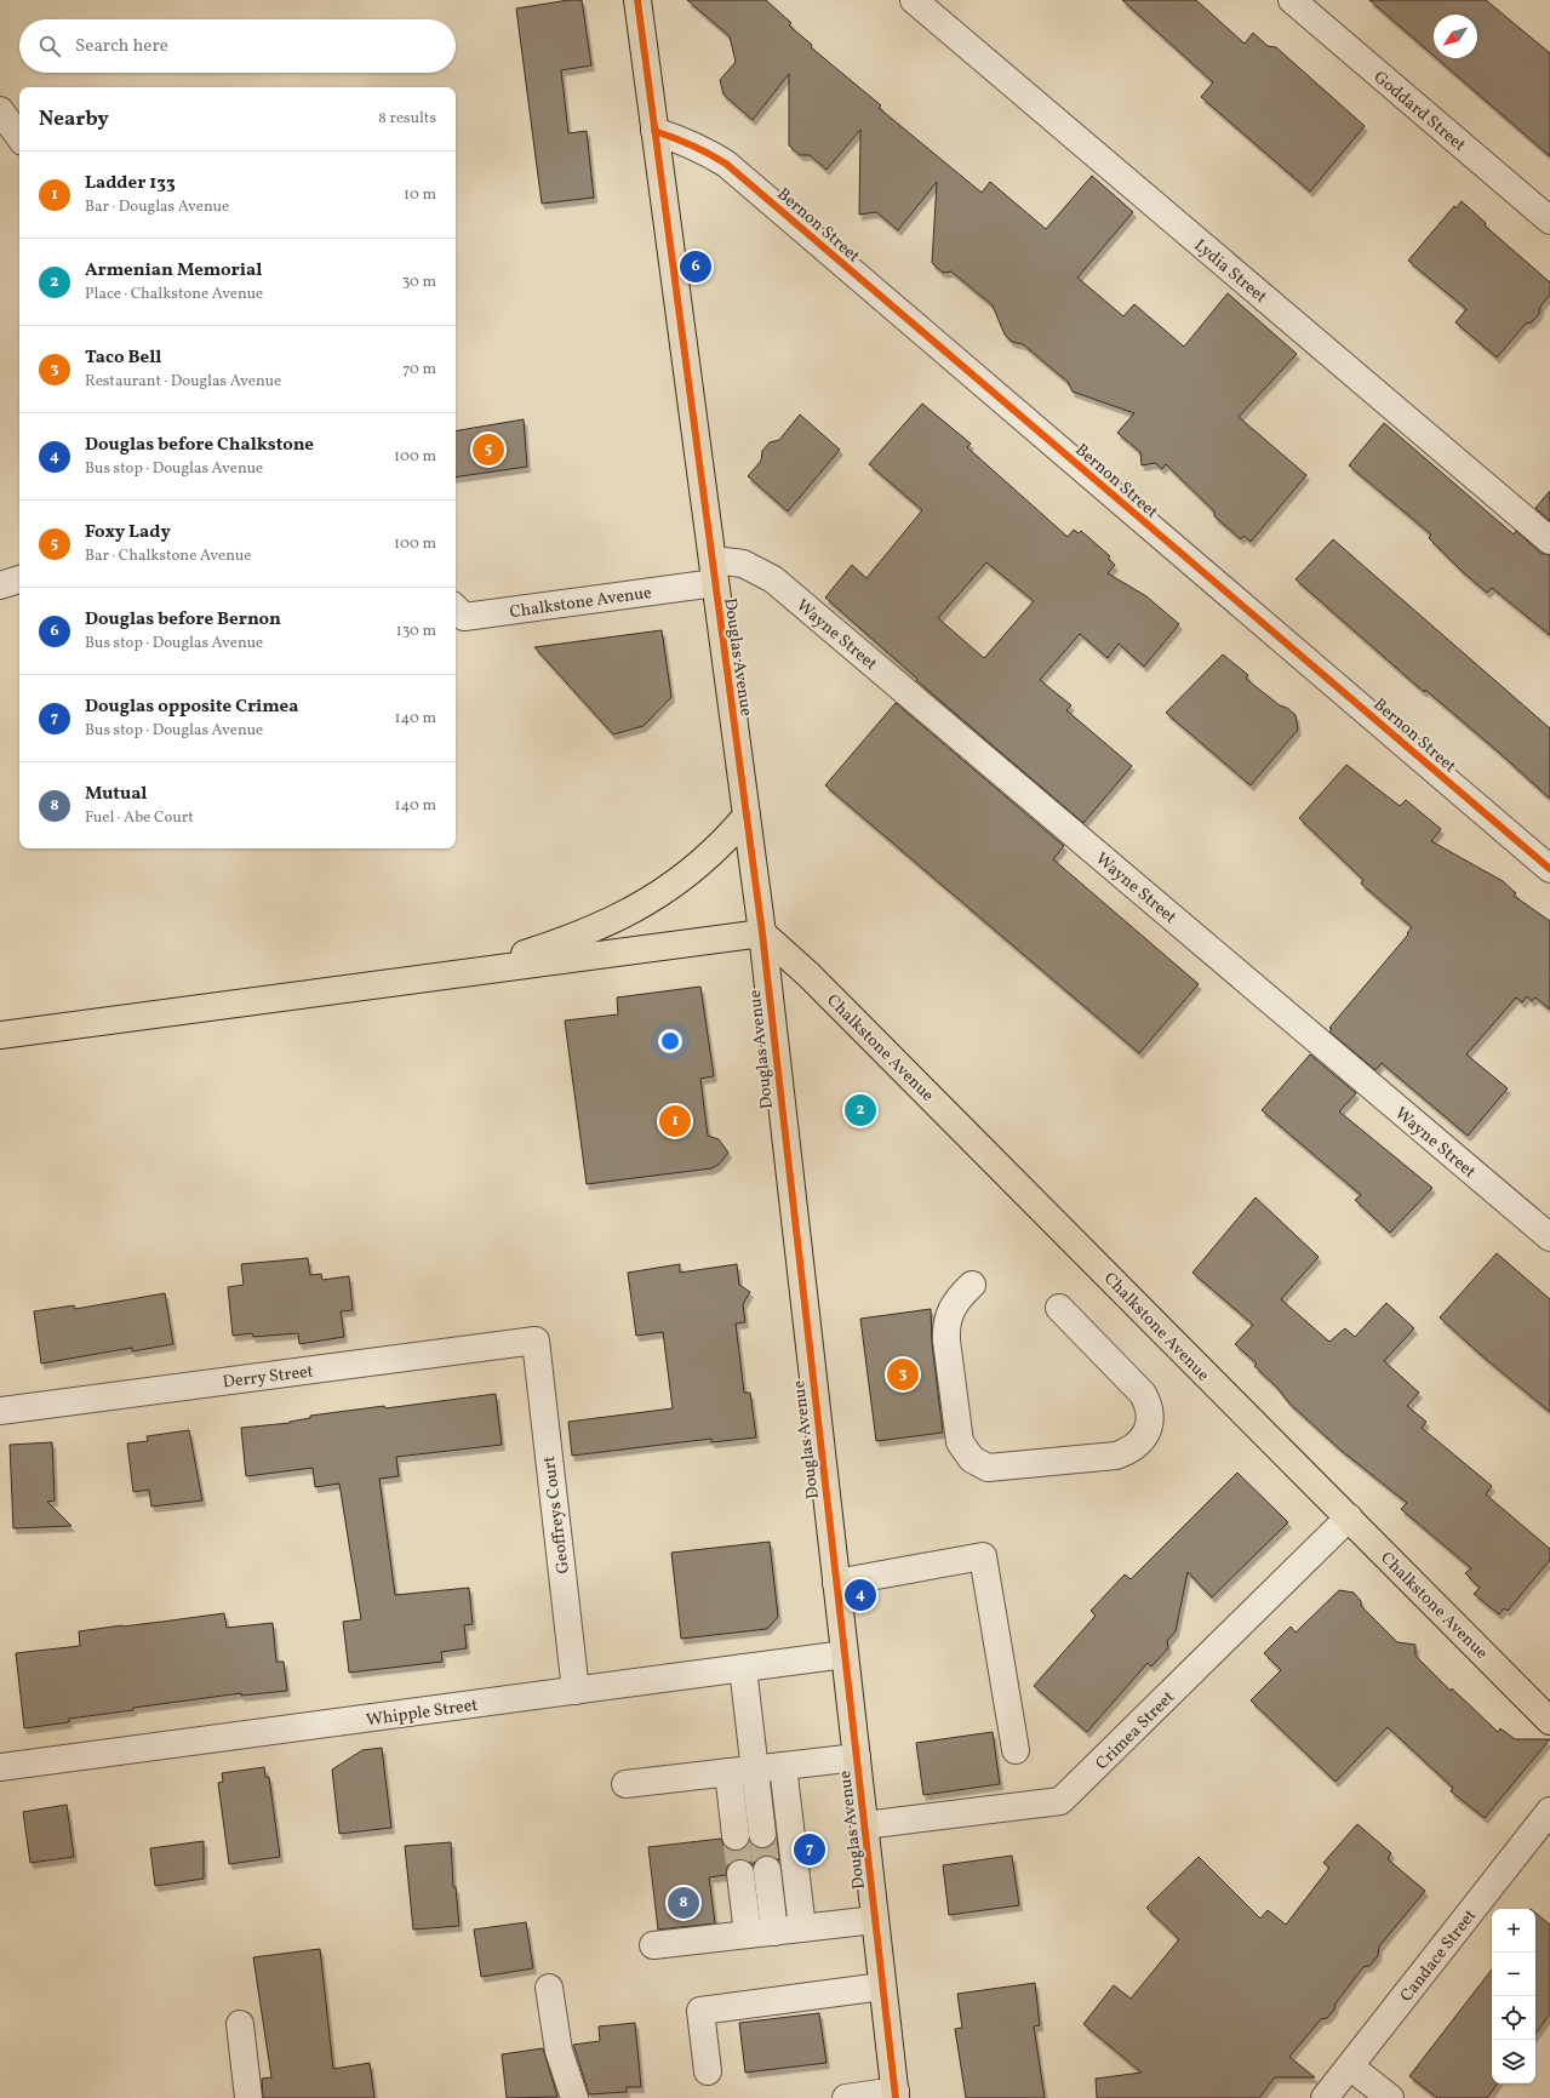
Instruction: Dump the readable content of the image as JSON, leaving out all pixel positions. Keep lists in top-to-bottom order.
{
  "streets": {
    "main road": ["Chalkstone Avenue", "Douglas Avenue"],
    "street": [
      "Goddard Street",
      "Bernon Street",
      "Lydia Street",
      "Wayne Street",
      "Derry Street",
      "Geoffreys Court",
      "Whipple Street",
      "Crimea Street",
      "Candace Street"
    ]
  },
  "crossings": [
    ["Bernon Street", "Douglas Avenue"],
    ["Chalkstone Avenue", "Wayne Street"],
    ["Chalkstone Avenue", "Douglas Avenue"],
    ["Chalkstone Avenue", "Crimea Street"],
    ["Wayne Street", "Douglas Avenue"],
    ["Douglas Avenue", "Whipple Street"],
    ["Douglas Avenue", "Crimea Street"],
    ["Derry Street", "Geoffreys Court"],
    ["Geoffreys Court", "Whipple Street"]
  ],
  "north": "bottom left",
  "page": {
    "search": "Search here",
    "heading": ["Nearby", "8 results"],
    "list": [
      {
        "mark": "1",
        "name": "Ladder 133",
        "note": "Bar · Douglas Avenue",
        "value": "10 m"
      },
      {
        "mark": "2",
        "name": "Armenian Memorial",
        "note": "Place · Chalkstone Avenue",
        "value": "30 m"
      },
      {
        "mark": "3",
        "name": "Taco Bell",
        "note": "Restaurant · Douglas Avenue",
        "value": "70 m"
      },
      {
        "mark": "4",
        "name": "Douglas before Chalkstone",
        "note": "Bus stop · Douglas Avenue",
        "value": "100 m"
      },
      {
        "mark": "5",
        "name": "Foxy Lady",
        "note": "Bar · Chalkstone Avenue",
        "value": "100 m"
      },
      {
        "mark": "6",
        "name": "Douglas before Bernon",
        "note": "Bus stop · Douglas Avenue",
        "value": "130 m"
      },
      {
        "mark": "7",
        "name": "Douglas opposite Crimea",
        "note": "Bus stop · Douglas Avenue",
        "value": "140 m"
      },
      {
        "mark": "8",
        "name": "Mutual",
        "note": "Fuel · Abe Court",
        "value": "140 m"
      }
    ],
    "pins": [
      "6",
      "5",
      "2",
      "1",
      "3",
      "4",
      "7",
      "8"
    ],
    "map_buttons": ["+", "−"]
  }
}
